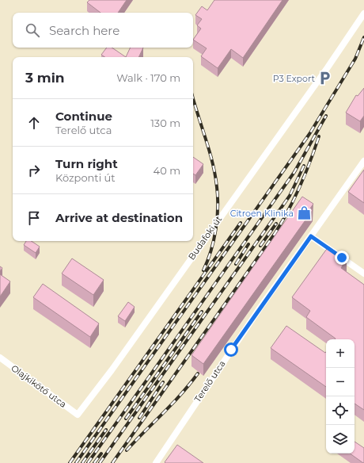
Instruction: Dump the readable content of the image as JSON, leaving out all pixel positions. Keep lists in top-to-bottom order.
{
  "streets": {
    "street": ["Budafoki út", "Terelő utca", "Olajkikötő utca"]
  },
  "crossings": [
    ["Budafoki út", "Olajkikötő utca"]
  ],
  "places": {
    "parking": ["P3 Export"],
    "shop": ["Citroen Klinika"]
  },
  "page": {
    "search": "Search here",
    "heading": ["3 min", "Walk · 170 m"],
    "list": [
      ["Continue", "Terelő utca", "130 m"],
      ["Turn right", "Központi út", "40 m"],
      "Arrive at destination"
    ],
    "map_buttons": ["+", "−"]
  }
}
